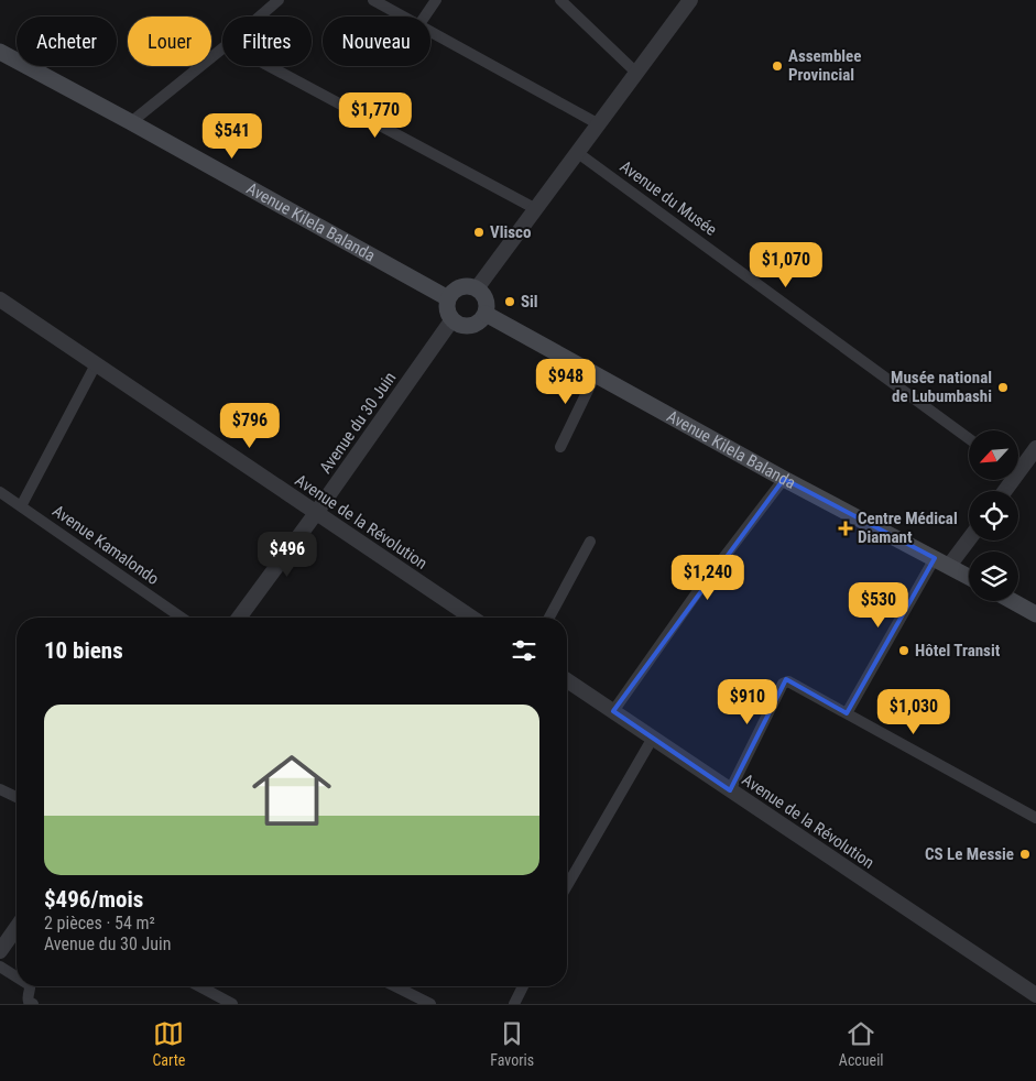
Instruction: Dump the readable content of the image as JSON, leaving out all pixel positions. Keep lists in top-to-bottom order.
{
  "streets": {
    "main road": ["Avenue Kilela Balanda"],
    "street": [
      "Avenue du Musée",
      "Avenue du 30 Juin",
      "Avenue de la Révolution",
      "Avenue Kamalondo"
    ]
  },
  "crossings": [
    ["Avenue Kilela Balanda", "Avenue du 30 Juin"],
    ["Avenue du 30 Juin", "Avenue de la Révolution"]
  ],
  "places": {
    "other": [
      "Assemblee Provincial",
      "Vlisco",
      "Sil",
      "Musée national de Lubumbashi",
      "Hôtel Transit",
      "CS Le Messie"
    ],
    "health": ["Centre Médical Diamant"]
  },
  "north": "bottom left",
  "page": {
    "chip": [
      "Acheter",
      "Louer",
      "Filtres",
      "Nouveau"
    ],
    "price": [
      "$1,770",
      "$541",
      "$1,070",
      "$948",
      "$796",
      "$496",
      "$1,240",
      "$530",
      "$910",
      "$1,030"
    ],
    "heading": "10 biens",
    "list": [
      {
        "name": "$496/mois",
        "note": "2 pièces · 54 m² · Avenue du 30 Juin"
      }
    ],
    "tabs": ["Carte", "Favoris", "Accueil"]
  }
}
